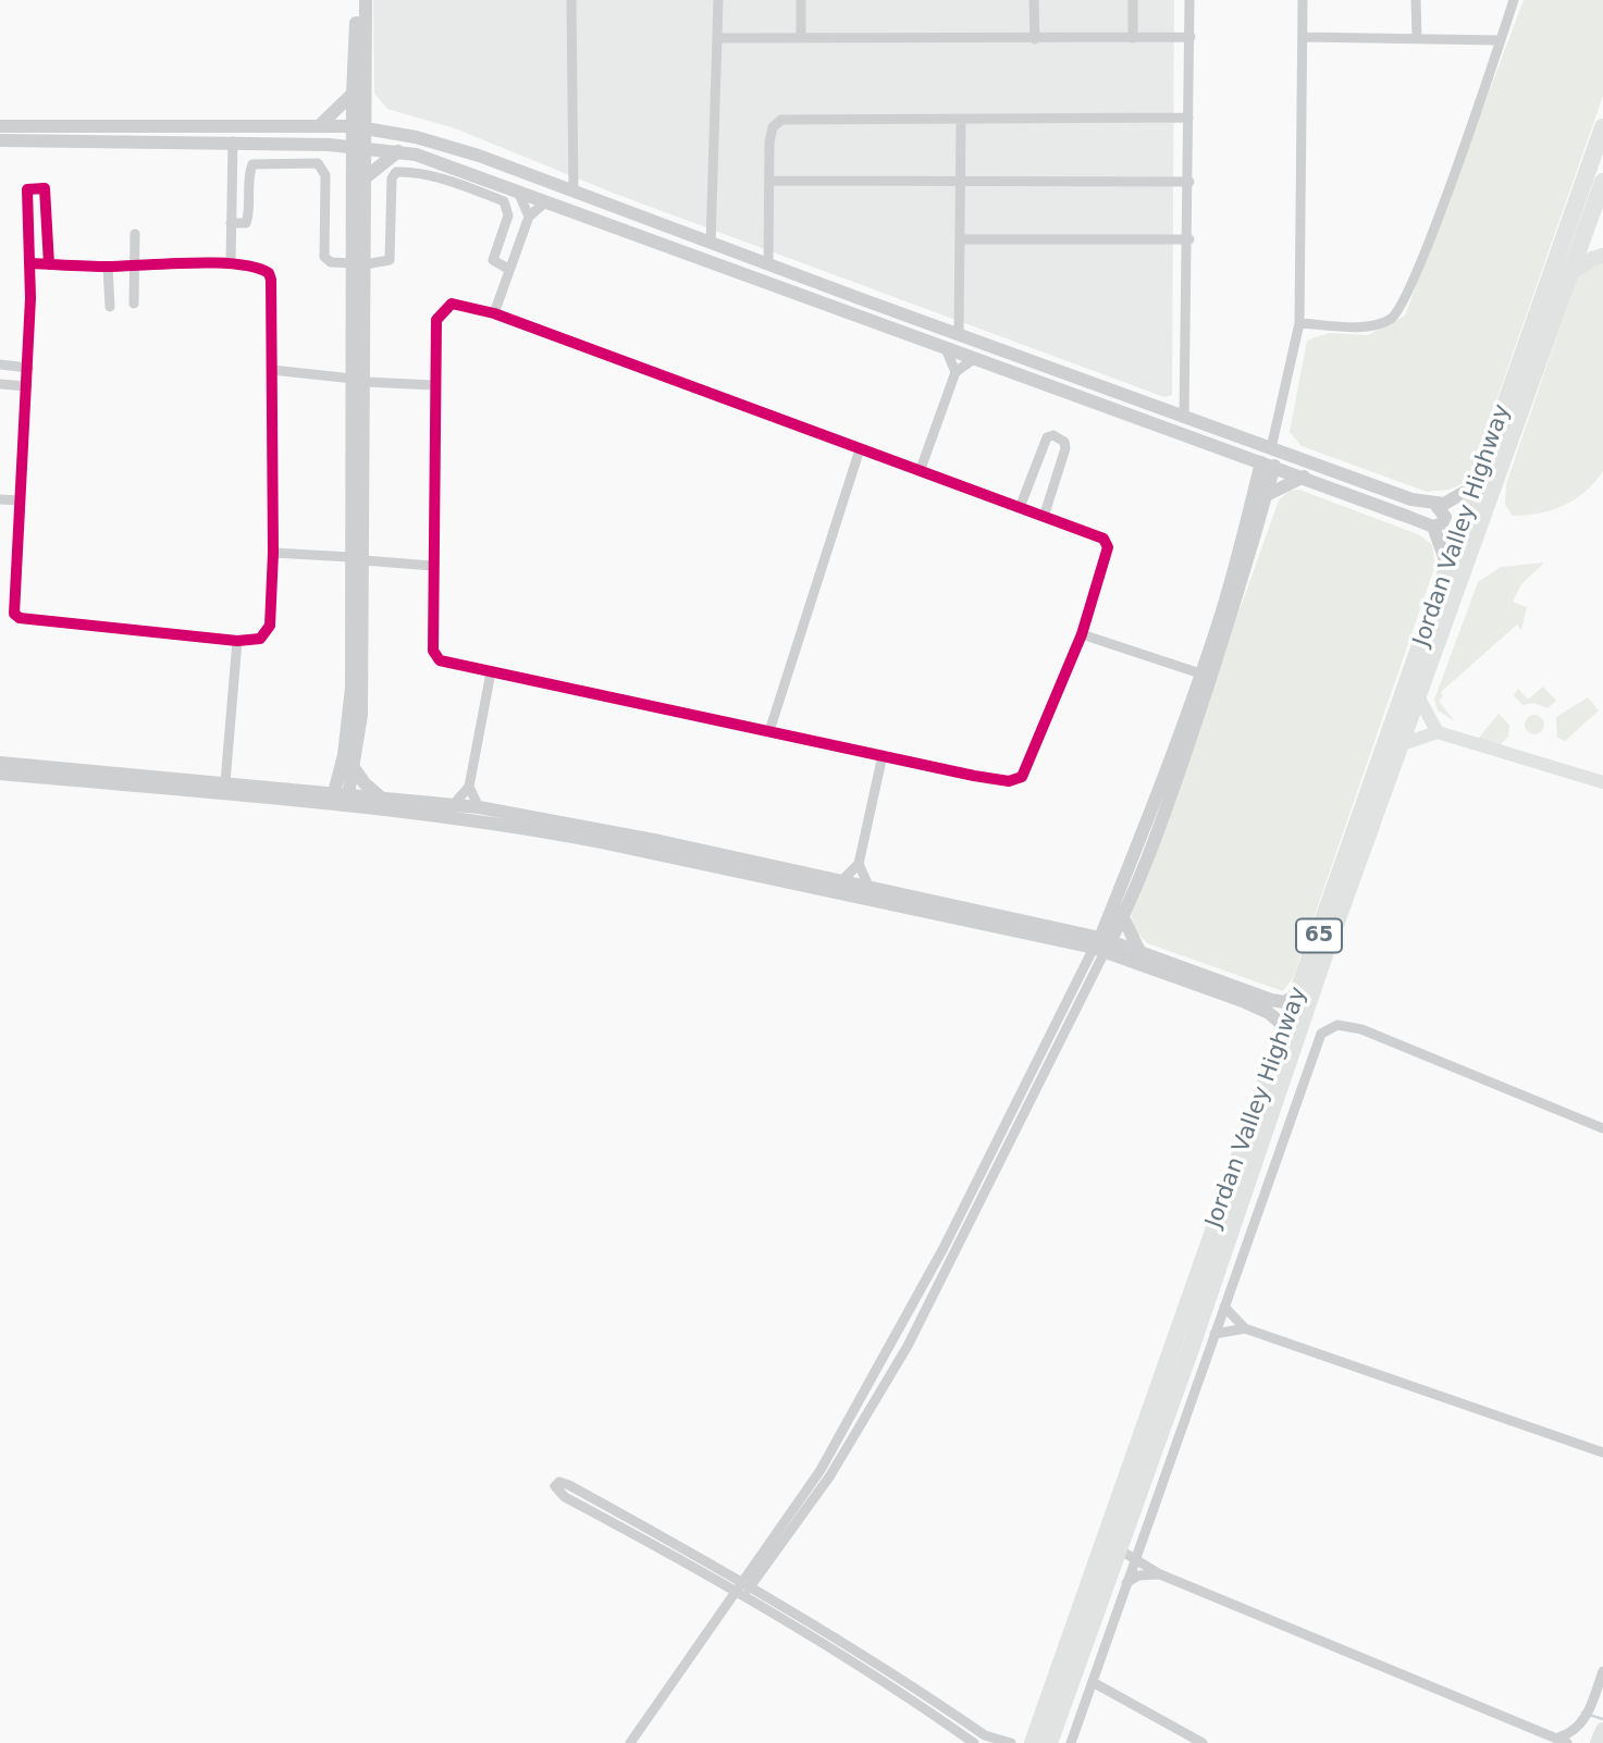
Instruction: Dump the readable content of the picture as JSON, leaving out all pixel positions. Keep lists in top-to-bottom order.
{
  "streets": {
    "highway": ["Jordan Valley Highway", "65"]
  }
}
